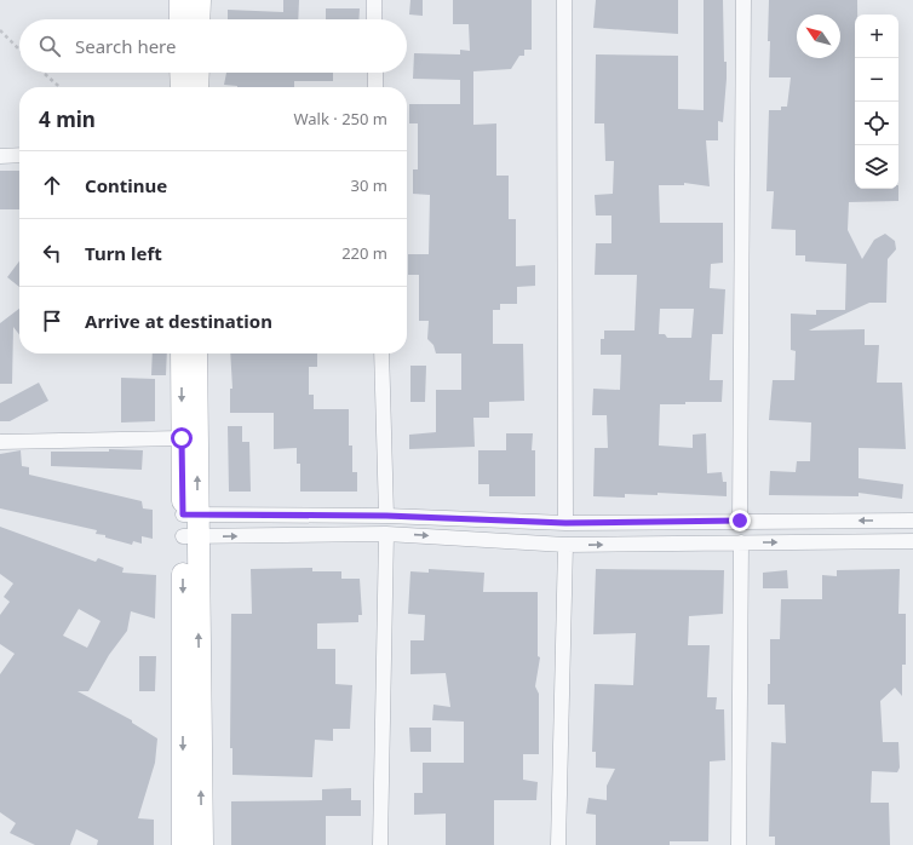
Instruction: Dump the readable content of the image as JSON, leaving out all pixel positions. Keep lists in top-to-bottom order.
{
  "north": "top left",
  "page": {
    "map_buttons": ["+", "−"],
    "search": "Search here",
    "heading": ["4 min", "Walk · 250 m"],
    "list": [
      ["Continue", "30 m"],
      ["Turn left", "220 m"],
      "Arrive at destination"
    ]
  }
}
